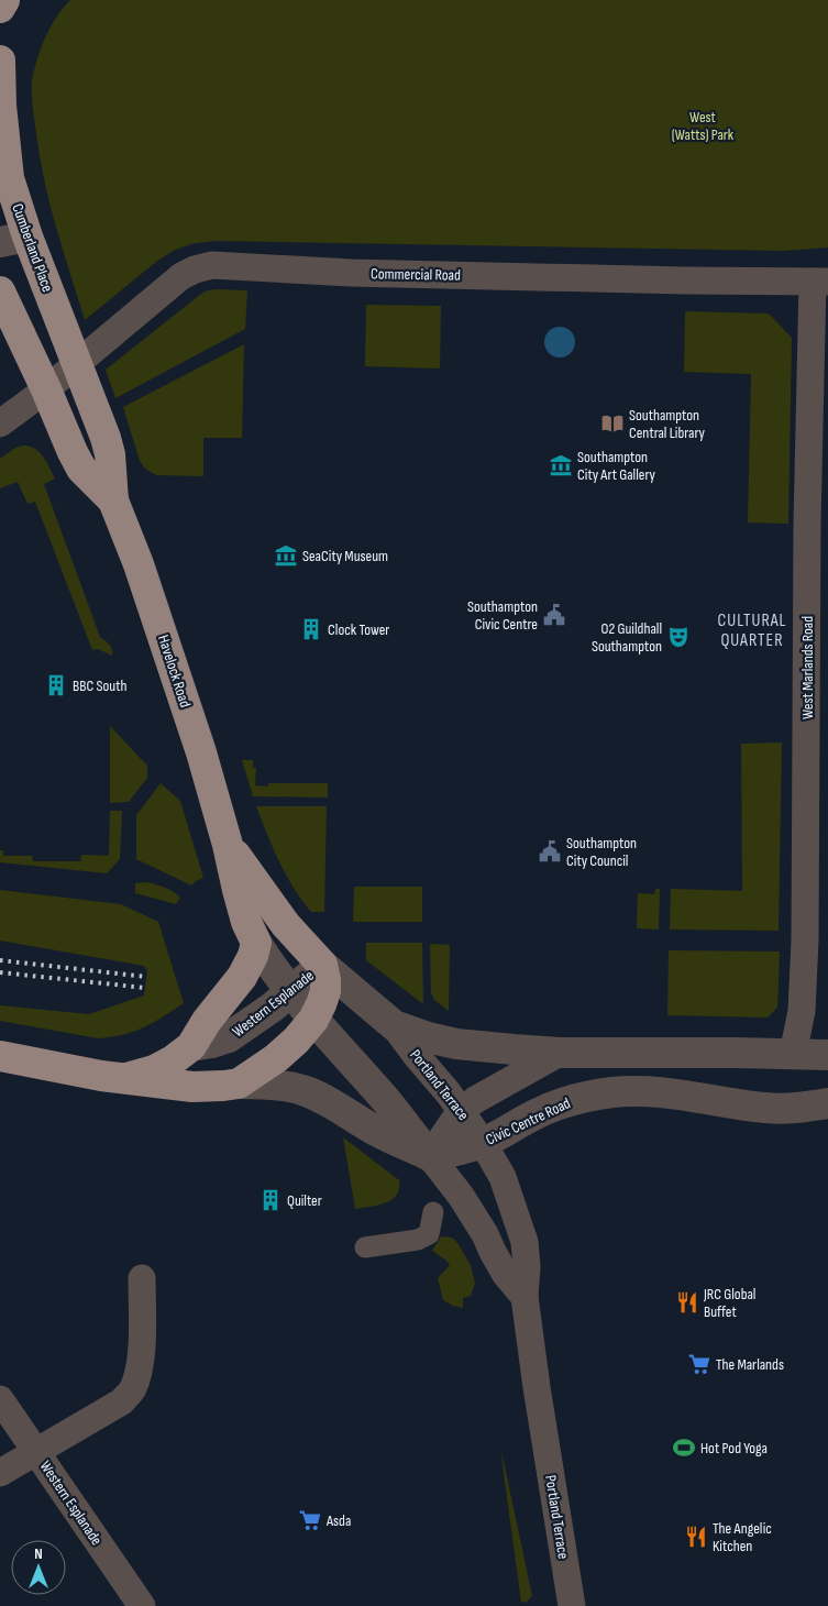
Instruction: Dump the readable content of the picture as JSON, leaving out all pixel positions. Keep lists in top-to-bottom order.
{
  "streets": {
    "main road": ["Cumberland Place", "Havelock Road", "Western Esplanade"],
    "street": [
      "Commercial Road",
      "West Marlands Road",
      "Portland Terrace",
      "Civic Centre Road"
    ]
  },
  "crossings": [
    ["Cumberland Place", "Commercial Road"],
    ["Cumberland Place", "Havelock Road"],
    ["Commercial Road", "West Marlands Road"],
    ["Commercial Road", "Havelock Road"],
    ["Havelock Road", "Western Esplanade"],
    ["Havelock Road", "Portland Terrace"],
    ["Western Esplanade", "Portland Terrace"],
    ["Portland Terrace", "Civic Centre Road"]
  ],
  "districts": ["CULTURAL QUARTER"],
  "parks": ["West (Watts) Park"],
  "places": {
    "library": ["Southampton Central Library"],
    "museum": ["Southampton City Art Gallery", "SeaCity Museum"],
    "public building": ["Southampton Civic Centre", "Southampton City Council"],
    "building": ["Clock Tower", "BBC South", "Quilter"],
    "theatre": ["O2 Guildhall Southampton"],
    "restaurant": ["JRC Global Buffet", "The Angelic Kitchen"],
    "supermarket": ["The Marlands", "Asda"],
    "sports": ["Hot Pod Yoga"]
  },
  "north": "top"
}
